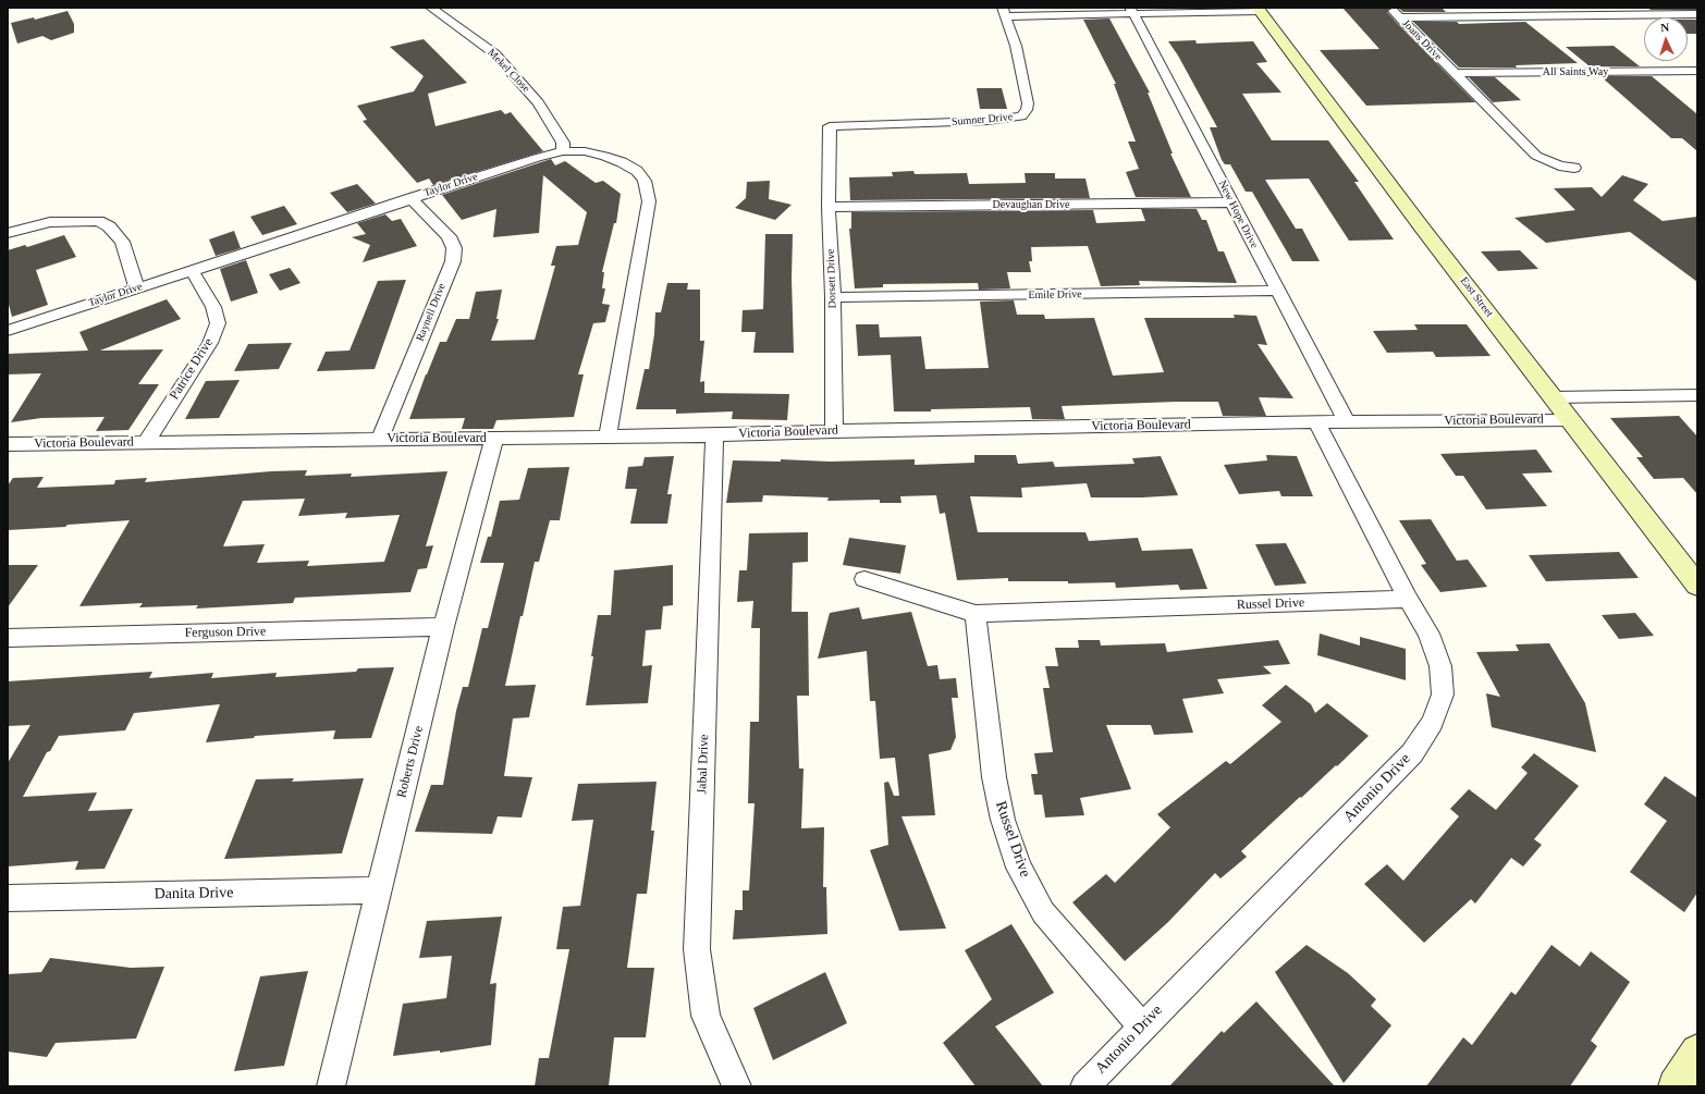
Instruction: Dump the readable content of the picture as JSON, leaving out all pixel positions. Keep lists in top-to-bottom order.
{
  "streets": {
    "main road": ["East Street"],
    "street": [
      "Joans Drive",
      "Mekel Close",
      "All Saints Way",
      "Sumner Drive",
      "Taylor Drive",
      "Devaughan Drive",
      "New Hope Drive",
      "Dorsett Drive",
      "Emile Drive",
      "Raynell Drive",
      "Patrice Drive",
      "Victoria Boulevard",
      "Russel Drive",
      "Ferguson Drive",
      "Roberts Drive",
      "Jabal Drive",
      "Antonio Drive",
      "Danita Drive"
    ]
  },
  "crossings": [
    ["Joans Drive", "All Saints Way"],
    ["Mekel Close", "Taylor Drive"],
    ["Sumner Drive", "Dorsett Drive"],
    ["Taylor Drive", "Raynell Drive"],
    ["Taylor Drive", "Patrice Drive"],
    ["Taylor Drive", "Victoria Boulevard"],
    ["Devaughan Drive", "New Hope Drive"],
    ["Devaughan Drive", "Dorsett Drive"],
    ["New Hope Drive", "Emile Drive"],
    ["New Hope Drive", "Victoria Boulevard"],
    ["Dorsett Drive", "Emile Drive"],
    ["Dorsett Drive", "Victoria Boulevard"],
    ["East Street", "Victoria Boulevard"],
    ["Raynell Drive", "Victoria Boulevard"],
    ["Patrice Drive", "Victoria Boulevard"],
    ["Victoria Boulevard", "Roberts Drive"],
    ["Victoria Boulevard", "Jabal Drive"],
    ["Victoria Boulevard", "Antonio Drive"],
    ["Russel Drive", "Antonio Drive"],
    ["Ferguson Drive", "Roberts Drive"],
    ["Roberts Drive", "Danita Drive"]
  ],
  "north": "top"
}
